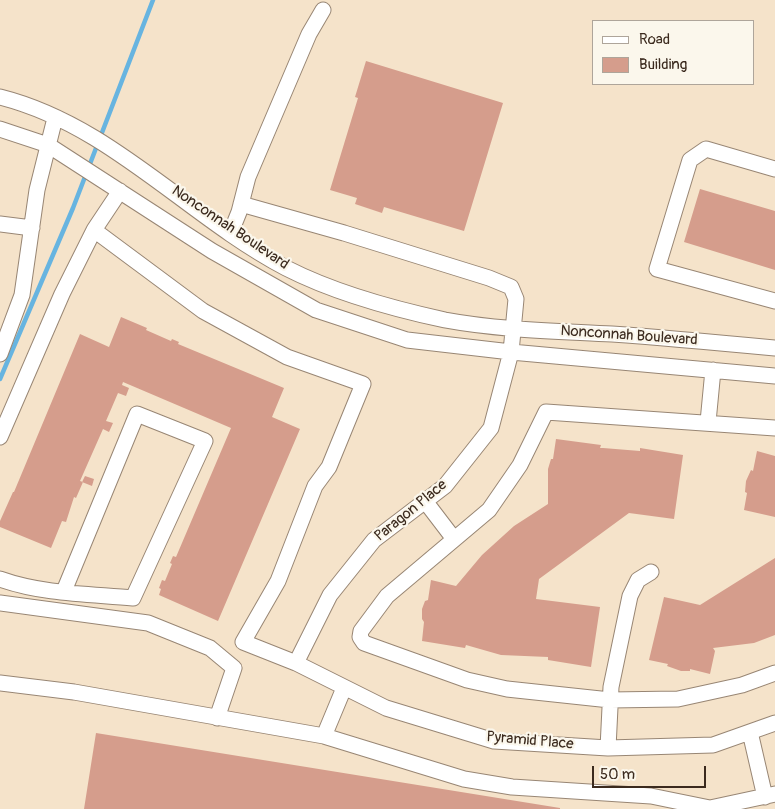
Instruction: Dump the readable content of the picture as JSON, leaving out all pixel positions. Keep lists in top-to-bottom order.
{
  "streets": {
    "street": ["Nonconnah Boulevard", "Paragon Place", "Pyramid Place"]
  },
  "crossings": [
    ["Nonconnah Boulevard", "Paragon Place"],
    ["Paragon Place", "Pyramid Place"]
  ],
  "legend": ["Road", "Building"],
  "scale_bar": "50 m"
}
